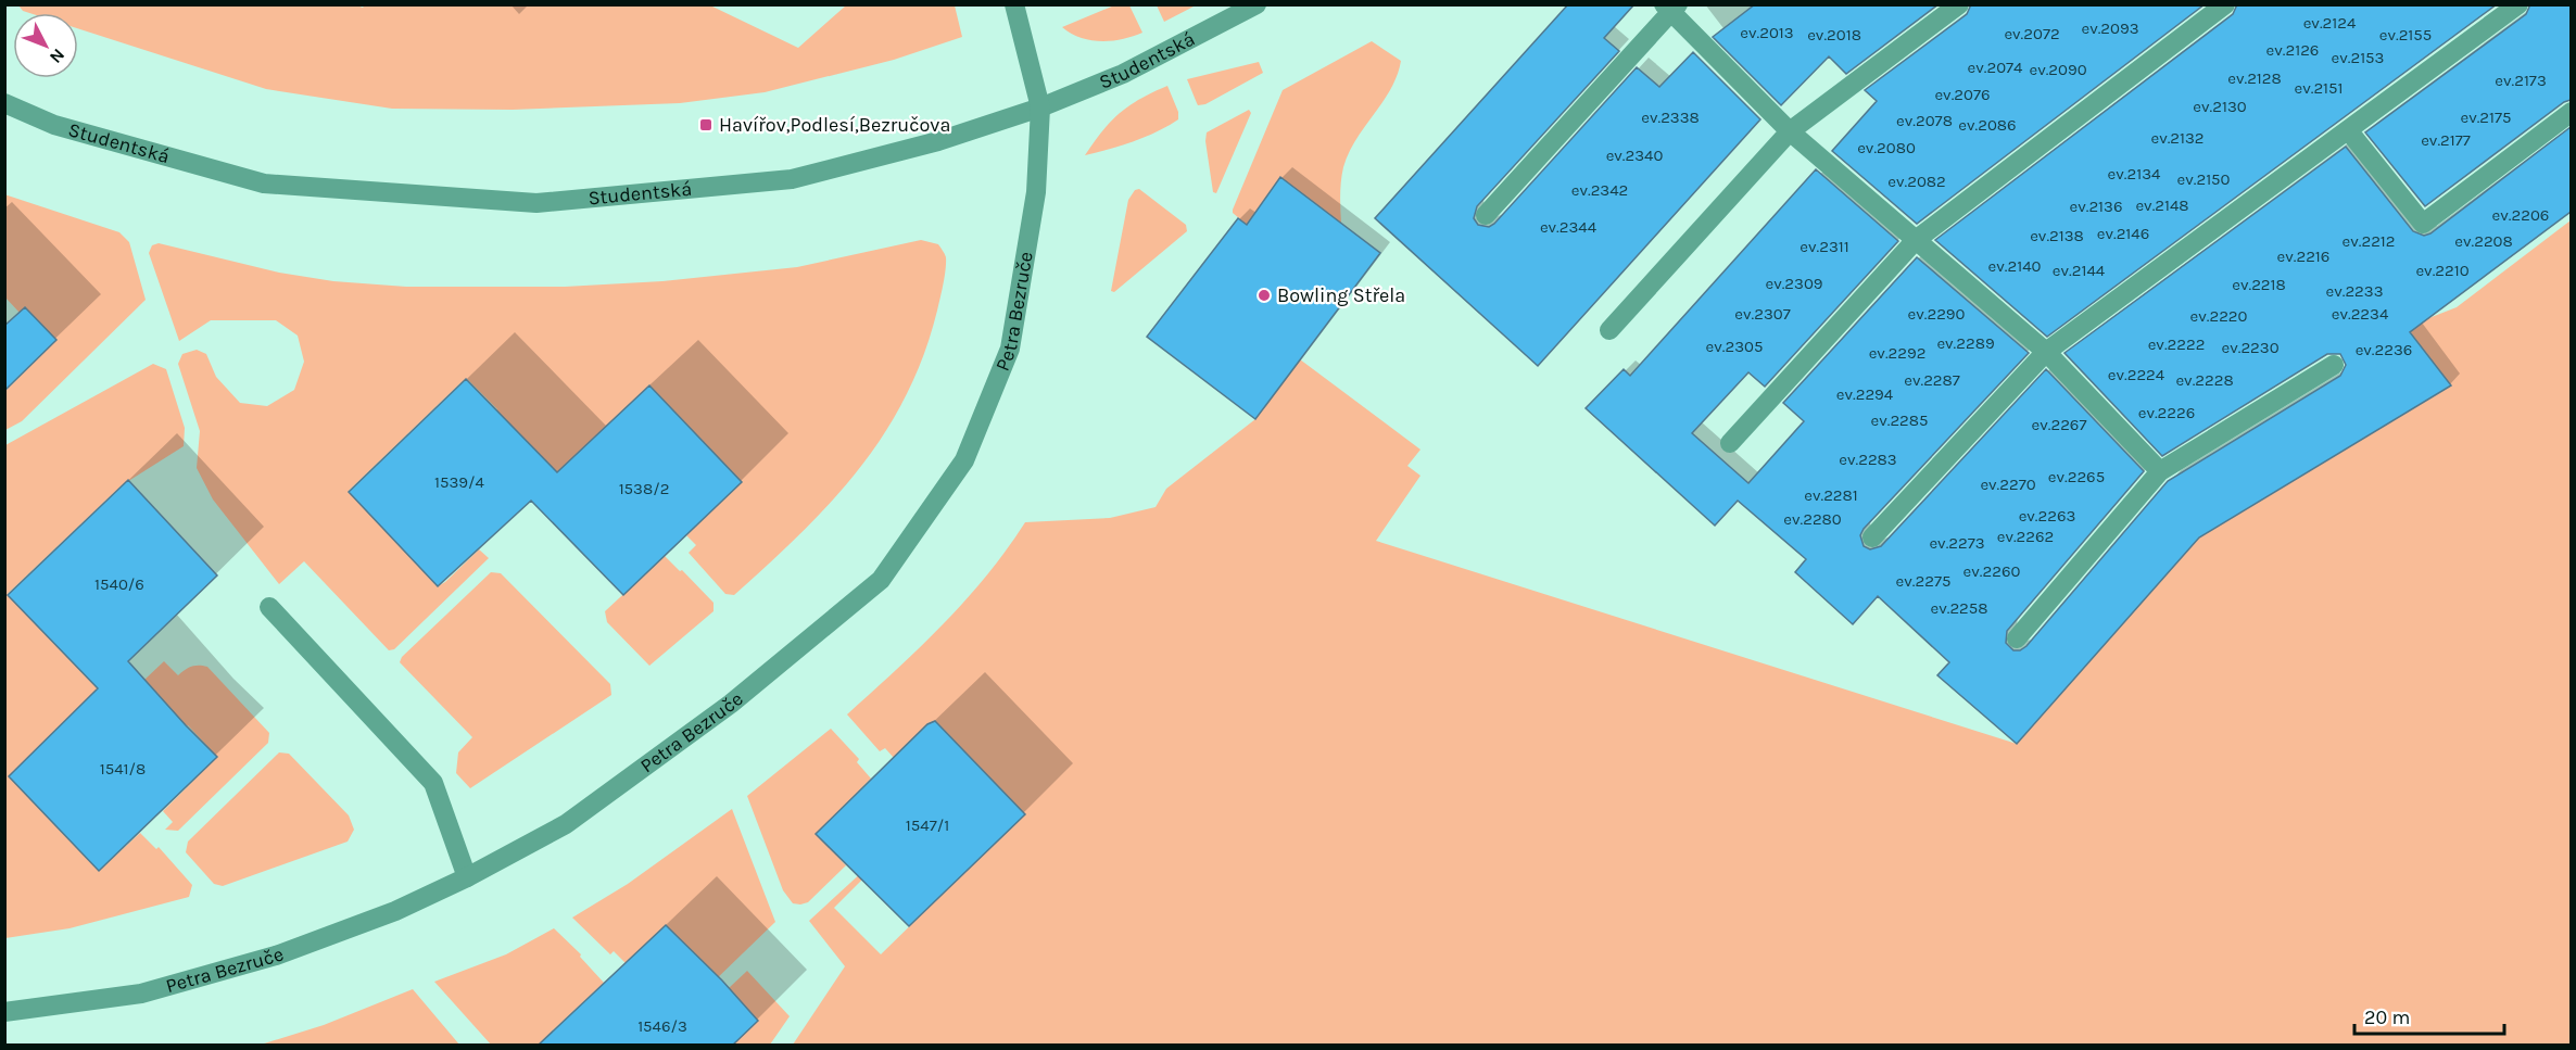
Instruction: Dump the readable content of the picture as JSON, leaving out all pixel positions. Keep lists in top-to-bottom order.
{
  "streets": {
    "street": ["Studentská", "Petra Bezruče"]
  },
  "crossings": [
    ["Studentská", "Petra Bezruče"]
  ],
  "places": {
    "transit": ["Havířov,Podlesí,Bezručova"],
    "other": ["Bowling Střela"]
  },
  "house_numbers": [
    "ev.2124",
    "ev.2093",
    "ev.2013",
    "ev.2072",
    "ev.2018",
    "ev.2155",
    "ev.2126",
    "ev.2153",
    "ev.2074",
    "ev.2090",
    "ev.2128",
    "ev.2173",
    "ev.2151",
    "ev.2076",
    "ev.2130",
    "ev.2338",
    "ev.2175",
    "ev.2078",
    "ev.2086",
    "ev.2132",
    "ev.2177",
    "ev.2080",
    "ev.2340",
    "ev.2134",
    "ev.2150",
    "ev.2082",
    "ev.2342",
    "ev.2148",
    "ev.2136",
    "ev.2206",
    "ev.2344",
    "ev.2146",
    "ev.2138",
    "ev.2212",
    "ev.2208",
    "ev.2311",
    "ev.2216",
    "ev.2140",
    "ev.2144",
    "ev.2210",
    "ev.2309",
    "ev.2218",
    "ev.2233",
    "ev.2307",
    "ev.2290",
    "ev.2234",
    "ev.2220",
    "ev.2289",
    "ev.2222",
    "ev.2305",
    "ev.2230",
    "ev.2236",
    "ev.2292",
    "ev.2224",
    "ev.2287",
    "ev.2228",
    "ev.2294",
    "ev.2226",
    "ev.2285",
    "ev.2267",
    "ev.2283",
    "ev.2265",
    "1539/4",
    "ev.2270",
    "1538/2",
    "ev.2281",
    "ev.2263",
    "ev.2280",
    "ev.2262",
    "ev.2273",
    "ev.2260",
    "ev.2275",
    "1540/6",
    "ev.2258",
    "1541/8",
    "1547/1",
    "1546/3"
  ],
  "scale_bar": "20 m",
  "north": "bottom right"
}
